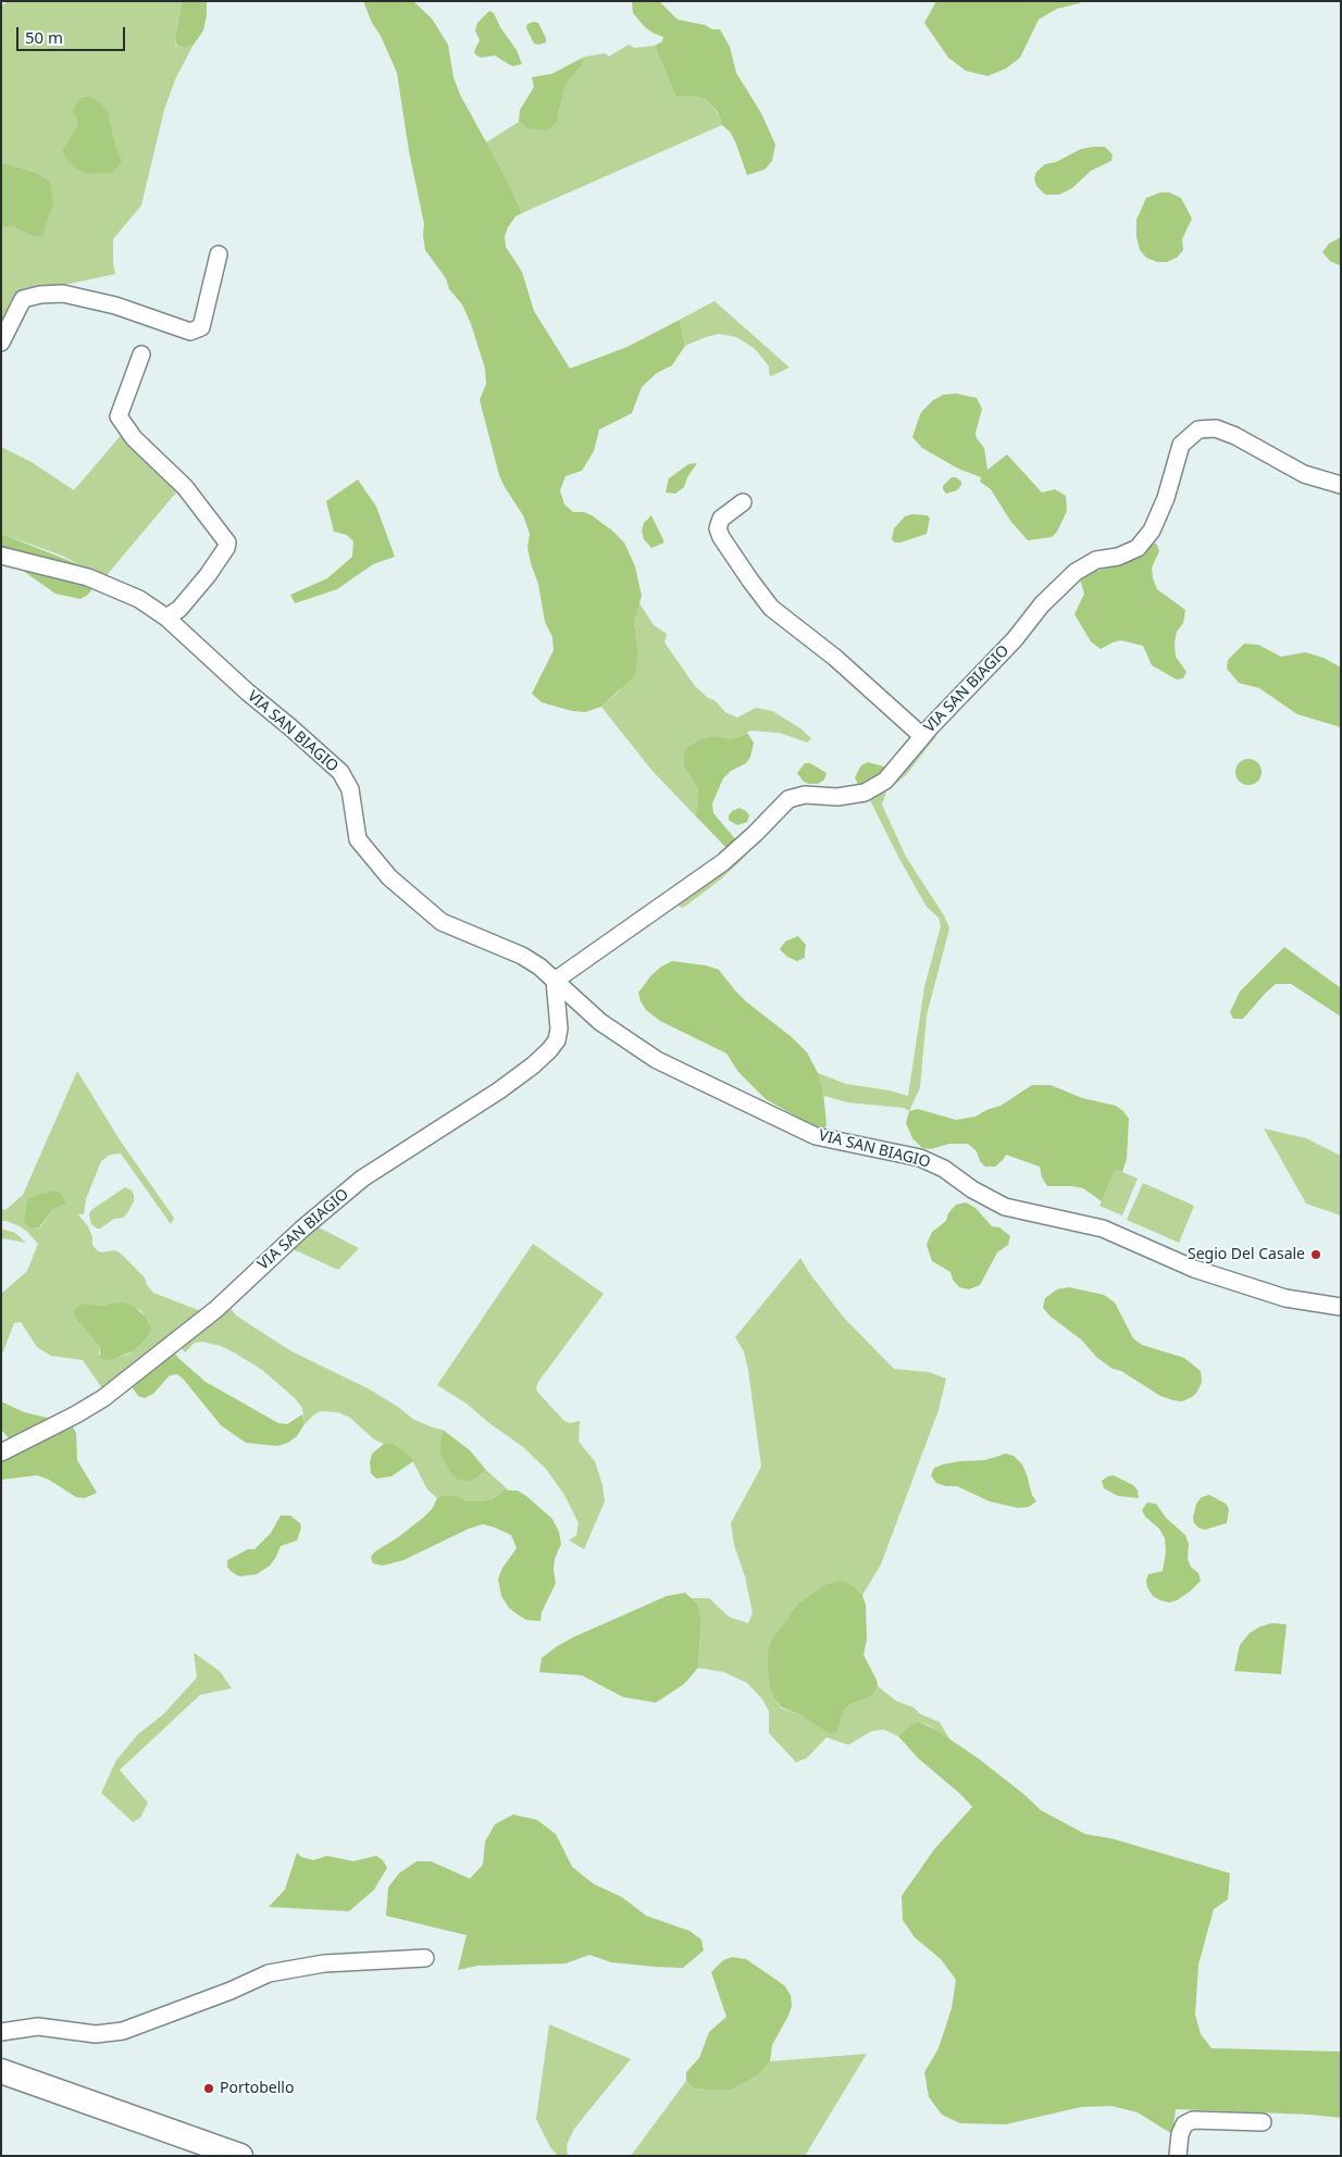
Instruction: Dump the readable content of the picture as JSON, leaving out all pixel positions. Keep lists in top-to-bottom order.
{
  "streets": {
    "street": ["VIA SAN BIAGIO"]
  },
  "places": ["Segio Del Casale", "Portobello"],
  "scale_bar": "50 m"
}
